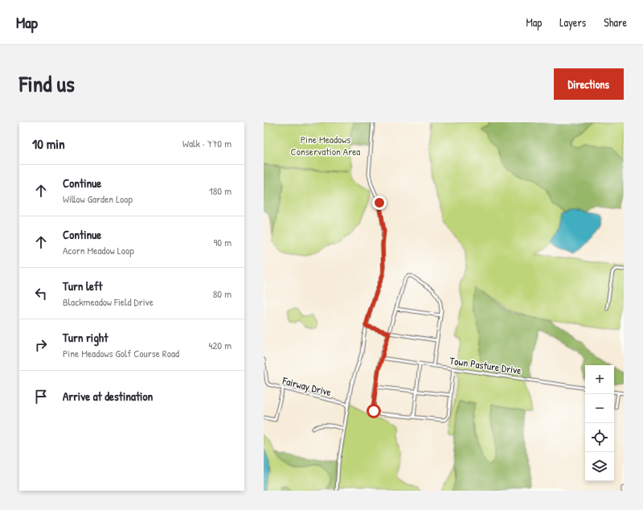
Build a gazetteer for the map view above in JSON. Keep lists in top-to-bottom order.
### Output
{
  "streets": {
    "street": ["Town Pasture Drive", "Fairway Drive"]
  },
  "parks": ["Pine Meadows Conservation Area"],
  "page": {
    "header": "Map",
    "nav": ["Map", "Layers", "Share"],
    "title": "Find us",
    "buttons": "Directions",
    "heading": ["10 min", "Walk · 770 m"],
    "list": [
      ["Continue", "Willow Garden Loop", "180 m"],
      ["Continue", "Acorn Meadow Loop", "90 m"],
      ["Turn left", "Blackmeadow Field Drive", "80 m"],
      ["Turn right", "Pine Meadows Golf Course Road", "420 m"],
      "Arrive at destination"
    ],
    "map_buttons": ["+", "−"]
  }
}
